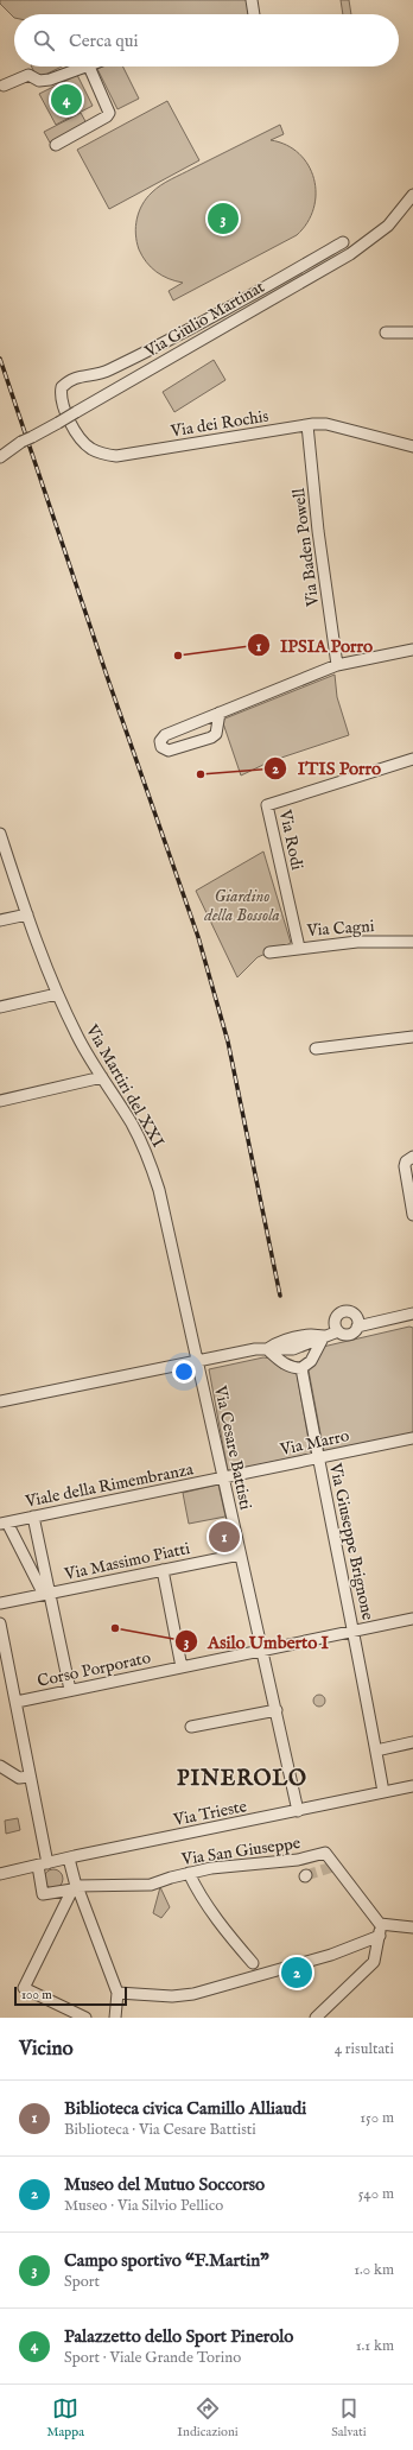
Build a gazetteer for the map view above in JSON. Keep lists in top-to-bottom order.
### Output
{
  "streets": {
    "street": [
      "Via Giulio Martinat",
      "Via dei Rochis",
      "Via Baden Powell",
      "Via Rodi",
      "Via Cagni",
      "Via Martiri del XXI",
      "Via Marro",
      "Via Cesare Battisti",
      "Viale della Rimembranza",
      "Via Giuseppe Brignone",
      "Via Massimo Piatti",
      "Corso Porporato",
      "Via Trieste",
      "Via San Giuseppe"
    ]
  },
  "crossings": [
    ["Via dei Rochis", "Via Baden Powell"],
    ["Via Rodi", "Via Cagni"],
    ["Via Martiri del XXI", "Via Cesare Battisti"],
    ["Via Marro", "Via Cesare Battisti"],
    ["Via Marro", "Viale della Rimembranza"],
    ["Via Marro", "Via Giuseppe Brignone"],
    ["Via Cesare Battisti", "Viale della Rimembranza"],
    ["Via Cesare Battisti", "Via Massimo Piatti"],
    ["Via Cesare Battisti", "Corso Porporato"],
    ["Via Cesare Battisti", "Via Trieste"],
    ["Via Giuseppe Brignone", "Corso Porporato"],
    ["Via Giuseppe Brignone", "Via Trieste"],
    ["Via Trieste", "Via San Giuseppe"]
  ],
  "districts": ["PINEROLO"],
  "parks": ["Giardino della Bossola"],
  "places": ["IPSIA Porro", "ITIS Porro", "Asilo Umberto I"],
  "scale_bar": "100 m",
  "page": {
    "search": "Cerca qui",
    "pins": [
      "4",
      "3",
      "1",
      "2"
    ],
    "scale": "100 m",
    "heading": ["Vicino", "4 risultati"],
    "list": [
      {
        "mark": "1",
        "name": "Biblioteca civica Camillo Alliaudi",
        "note": "Biblioteca · Via Cesare Battisti",
        "value": "150 m"
      },
      {
        "mark": "2",
        "name": "Museo del Mutuo Soccorso",
        "note": "Museo · Via Silvio Pellico",
        "value": "540 m"
      },
      {
        "mark": "3",
        "name": "Campo sportivo “F.Martin”",
        "note": "Sport",
        "value": "1.0 km"
      },
      {
        "mark": "4",
        "name": "Palazzetto dello Sport Pinerolo",
        "note": "Sport · Viale Grande Torino",
        "value": "1.1 km"
      }
    ],
    "nav": ["Mappa", "Indicazioni", "Salvati"]
  }
}
